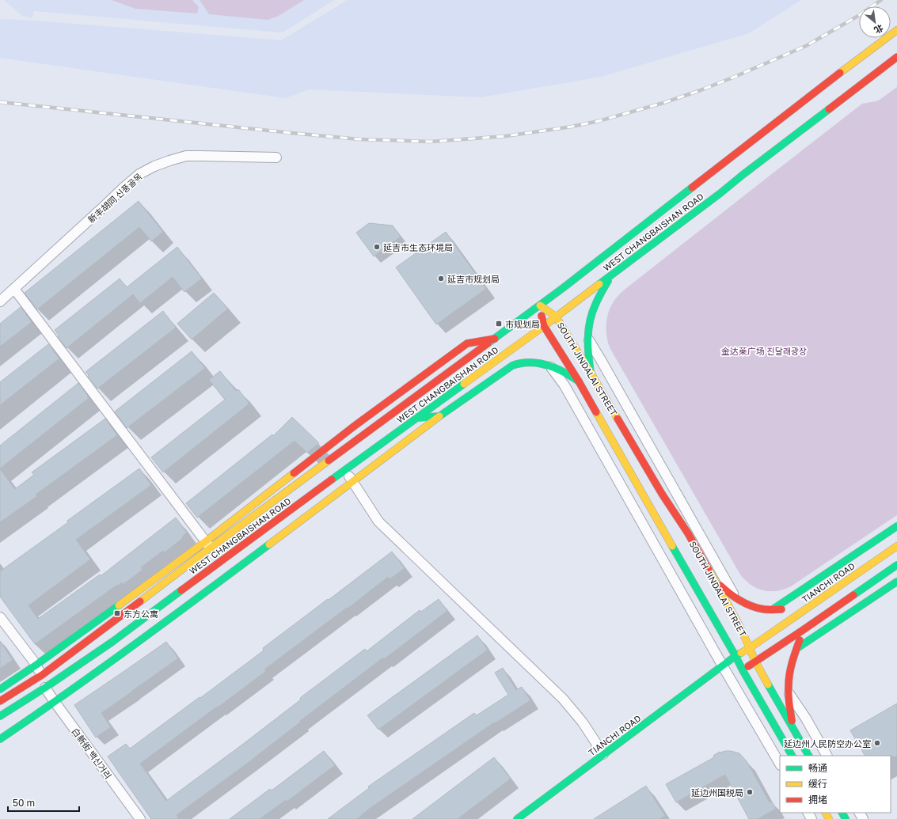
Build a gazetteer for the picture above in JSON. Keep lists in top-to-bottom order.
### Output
{
  "streets": {
    "main road": ["WEST CHANGBAISHAN ROAD", "SOUTH JINDALAI STREET", "TIANCHI ROAD"],
    "street": ["新丰胡同 신풍골목", "白新街 백신거리"]
  },
  "crossings": [
    ["WEST CHANGBAISHAN ROAD", "SOUTH JINDALAI STREET"],
    ["WEST CHANGBAISHAN ROAD", "白新街 백신거리"],
    ["SOUTH JINDALAI STREET", "TIANCHI ROAD"]
  ],
  "parks": ["金达莱广场 진달래광장"],
  "places": {
    "other": [
      "延吉市生态环境局",
      "延吉市规划局",
      "延边州人民防空办公室",
      "延边州国税局"
    ],
    "transit": ["市规划局", "东方公寓"]
  },
  "legend": ["畅通", "缓行", "拥堵"],
  "scale_bar": "50 m",
  "north": "bottom right"
}
